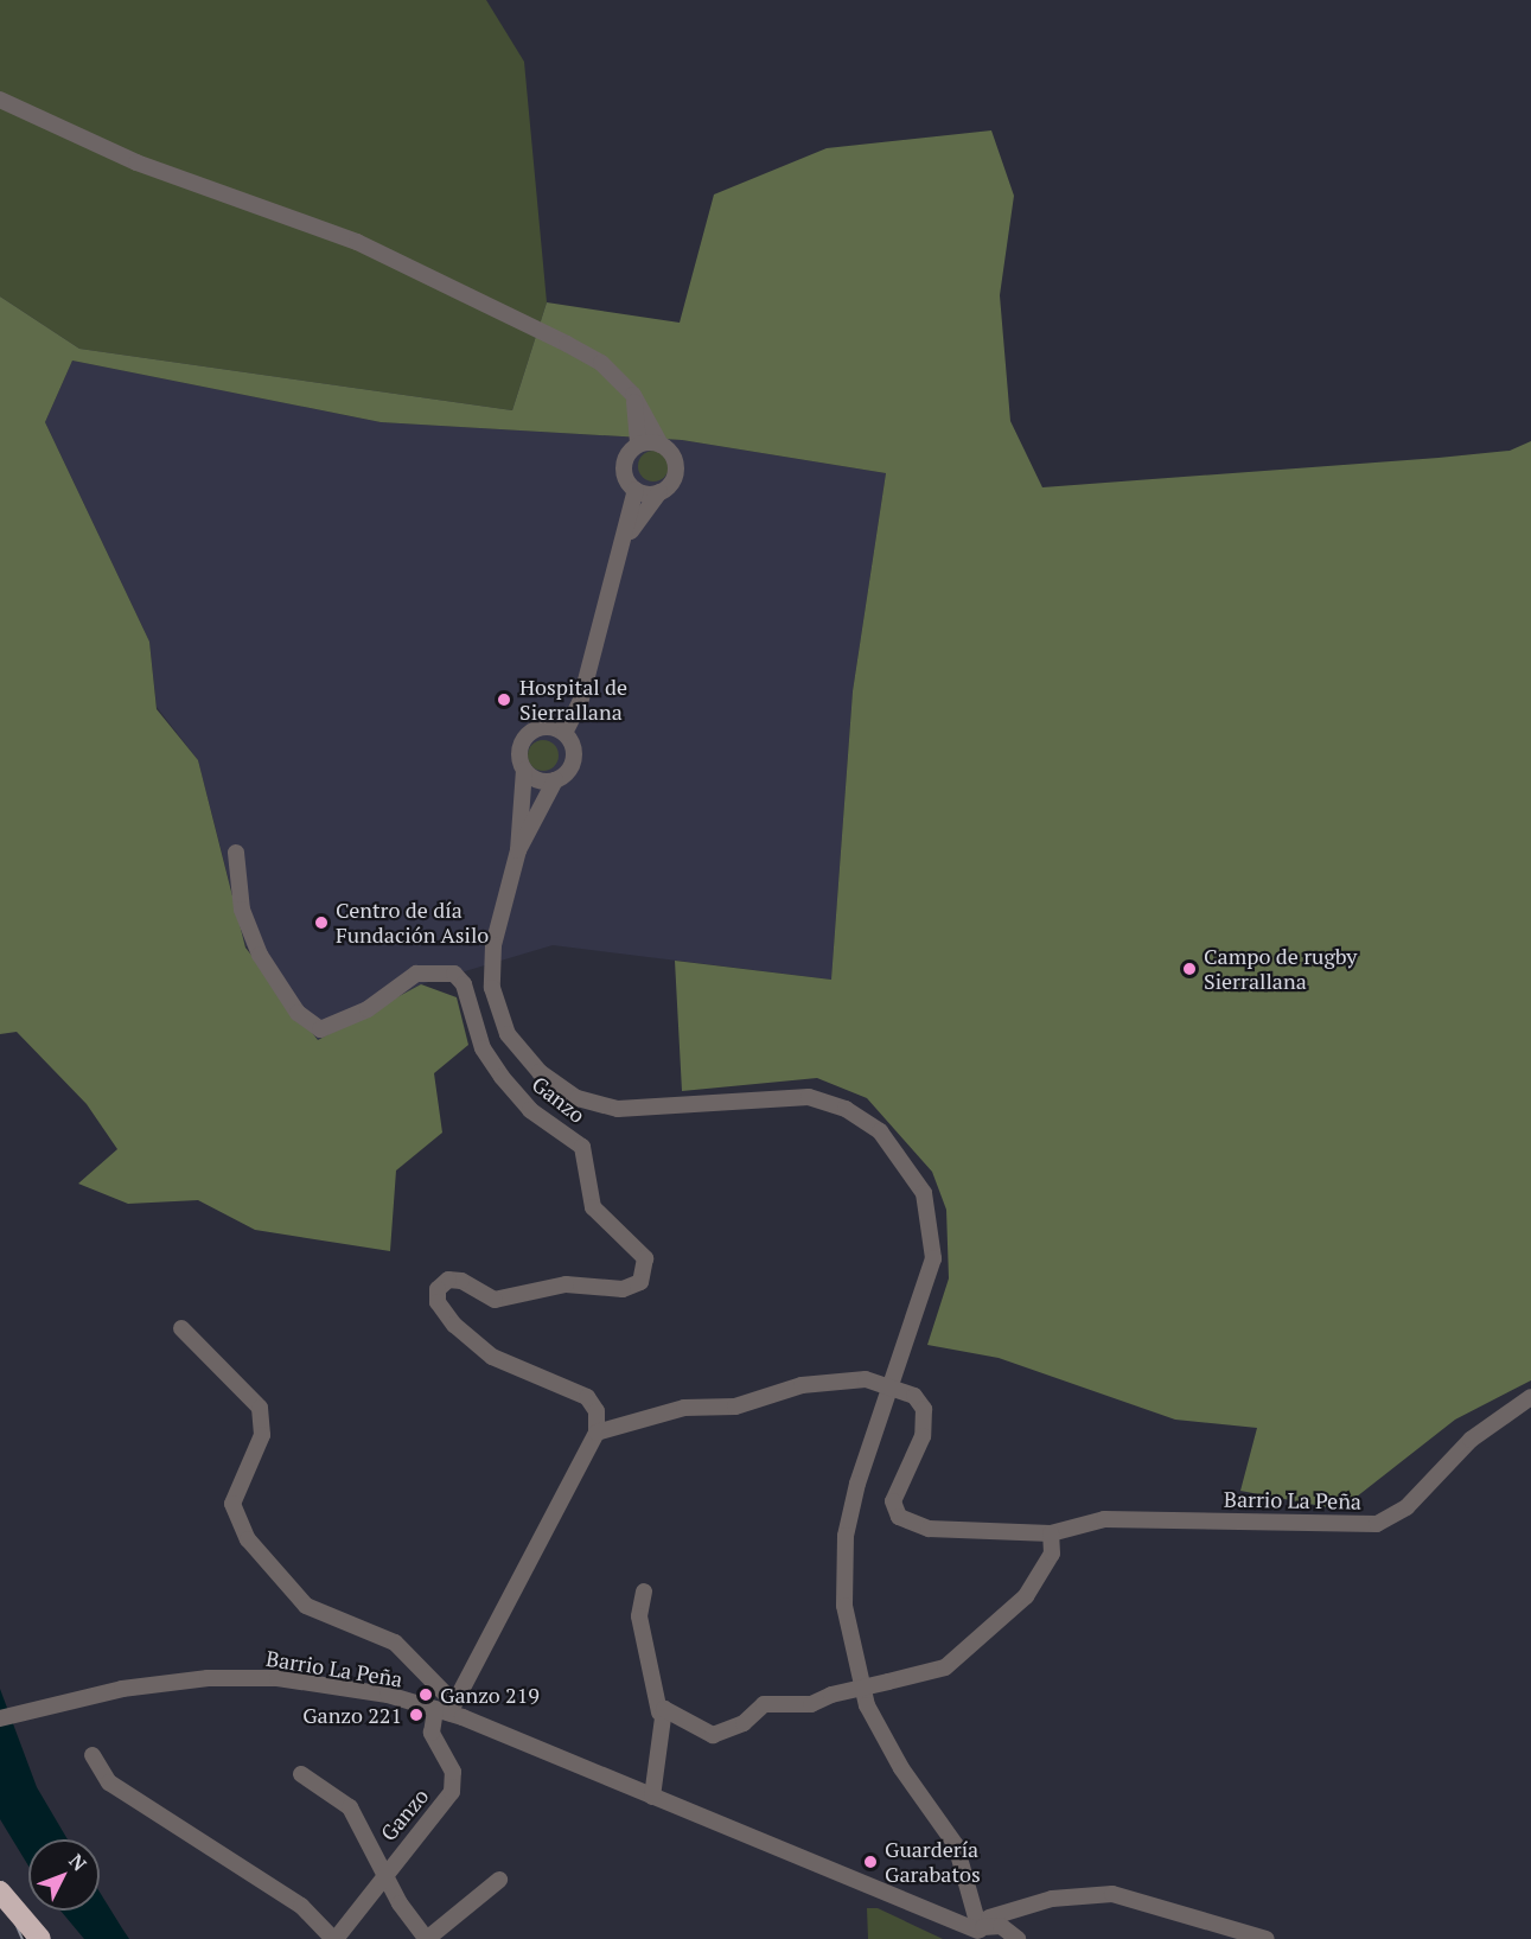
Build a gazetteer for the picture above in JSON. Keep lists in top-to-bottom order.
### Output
{
  "streets": {
    "street": ["Ganzo", "Barrio La Peña"]
  },
  "crossings": [
    ["Ganzo", "Barrio La Peña"]
  ],
  "places": [
    "Hospital de Sierrallana",
    "Centro de día Fundación Asilo",
    "Campo de rugby Sierrallana",
    "Ganzo 219",
    "Ganzo 221",
    "Guardería Garabatos"
  ],
  "north": "top right"
}
